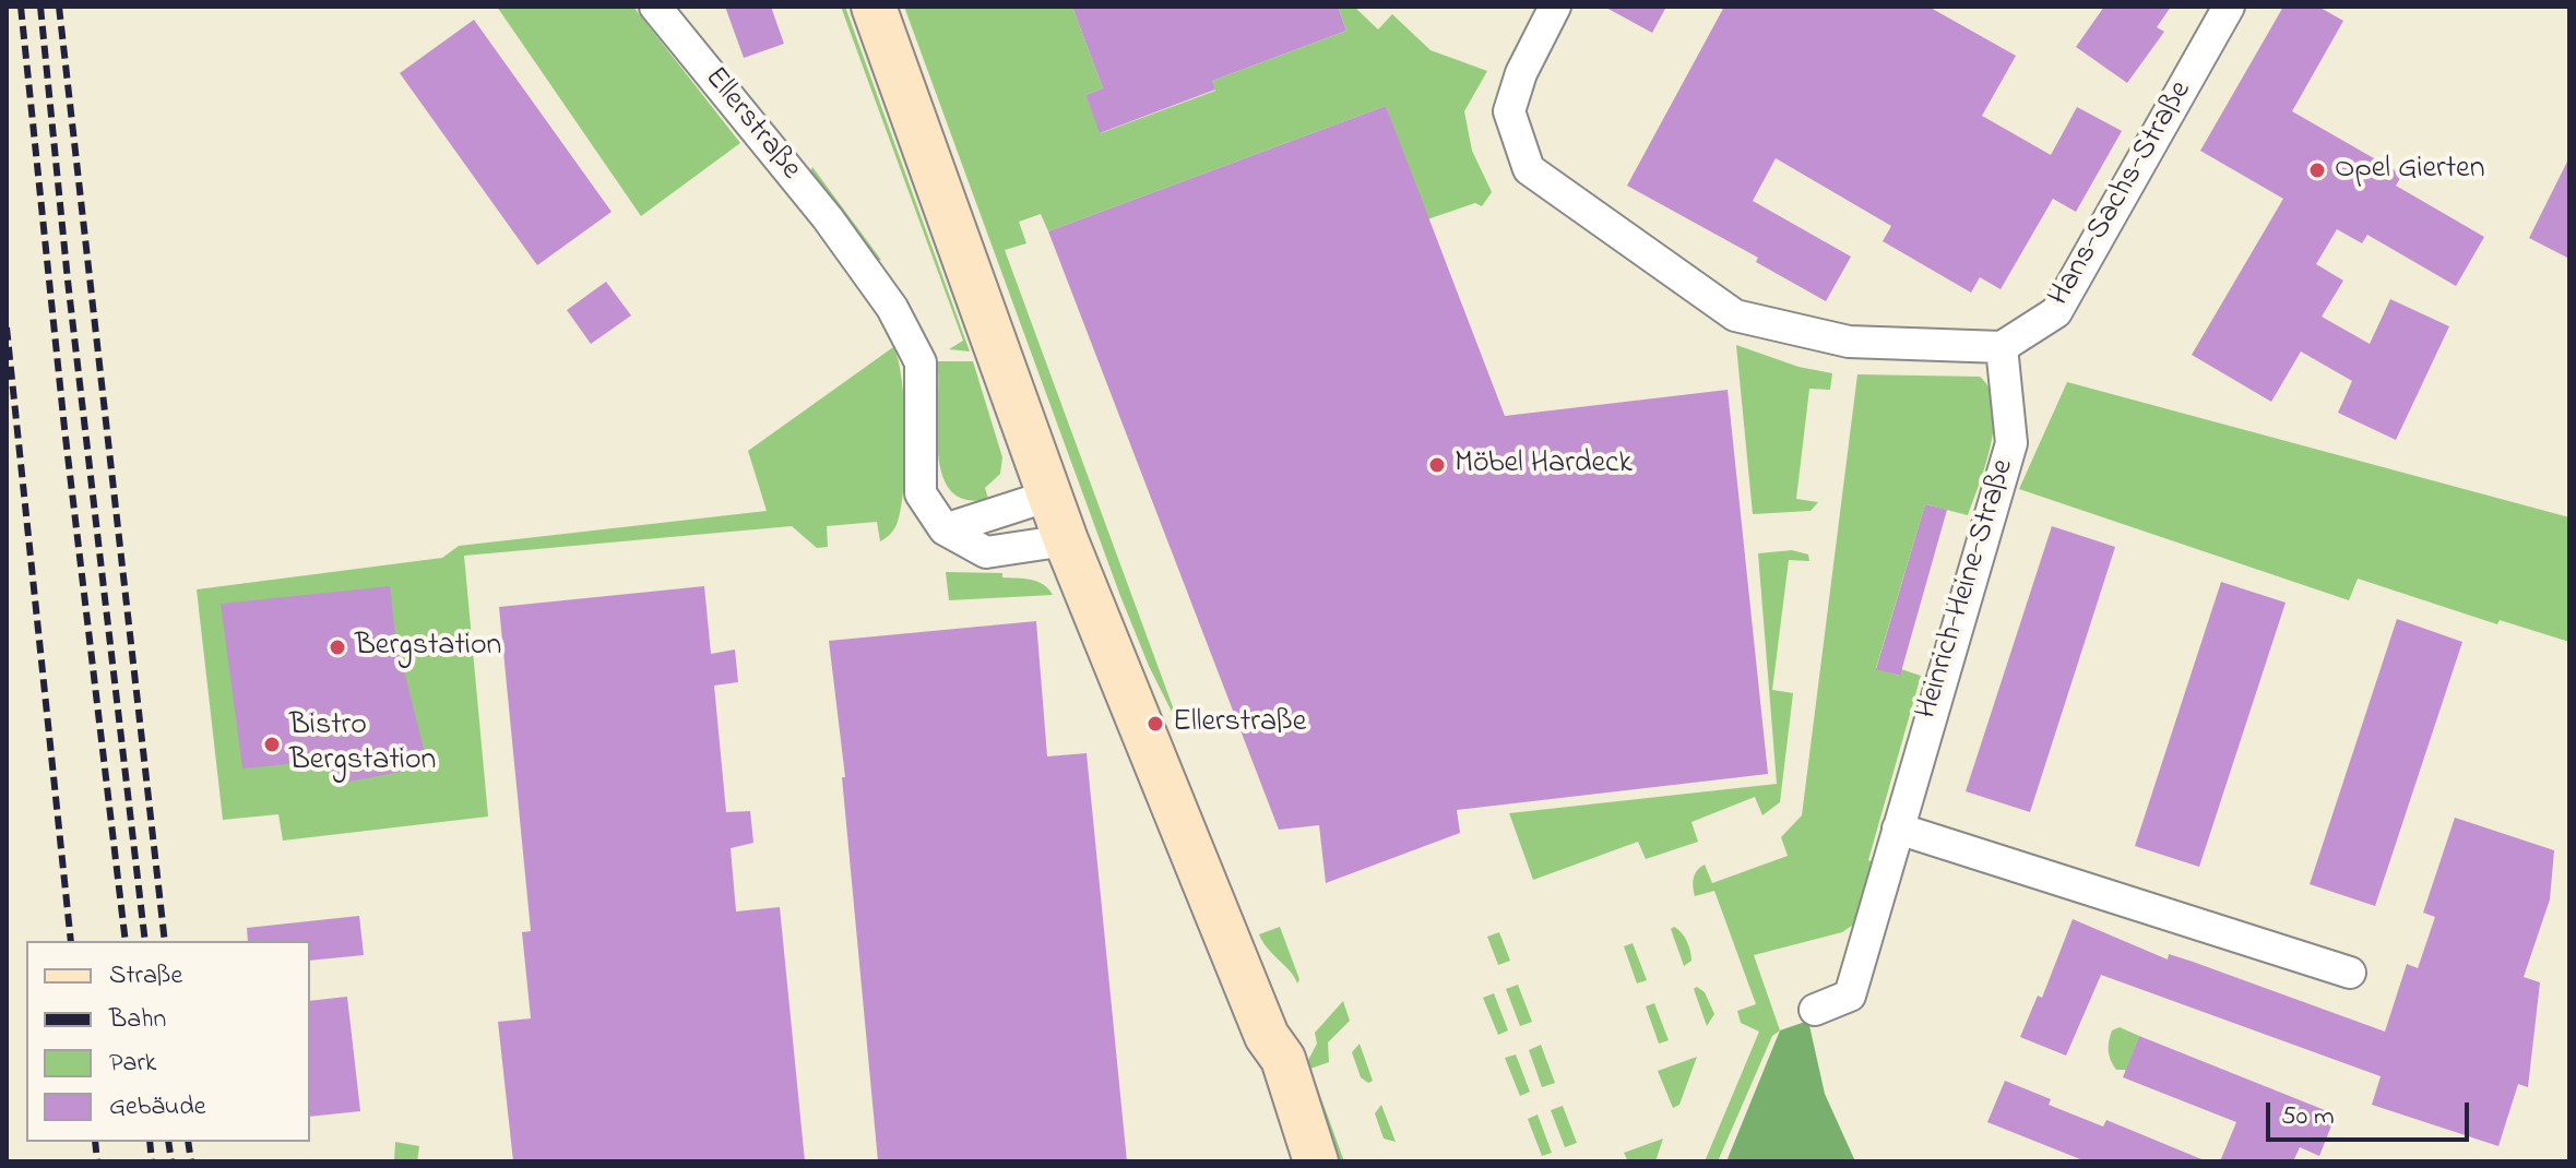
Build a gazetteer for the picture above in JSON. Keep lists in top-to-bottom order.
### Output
{
  "streets": {
    "street": ["Ellerstraße", "Hans-Sachs-Straße", "Heinrich-Heine-Straße"]
  },
  "crossings": [
    ["Hans-Sachs-Straße", "Heinrich-Heine-Straße"]
  ],
  "places": [
    "Opel Gierten",
    "Möbel Hardeck",
    "Bergstation",
    "Ellerstraße",
    "Bistro Bergstation"
  ],
  "legend": [
    "Straße",
    "Bahn",
    "Park",
    "Gebäude"
  ],
  "scale_bar": "50 m"
}
